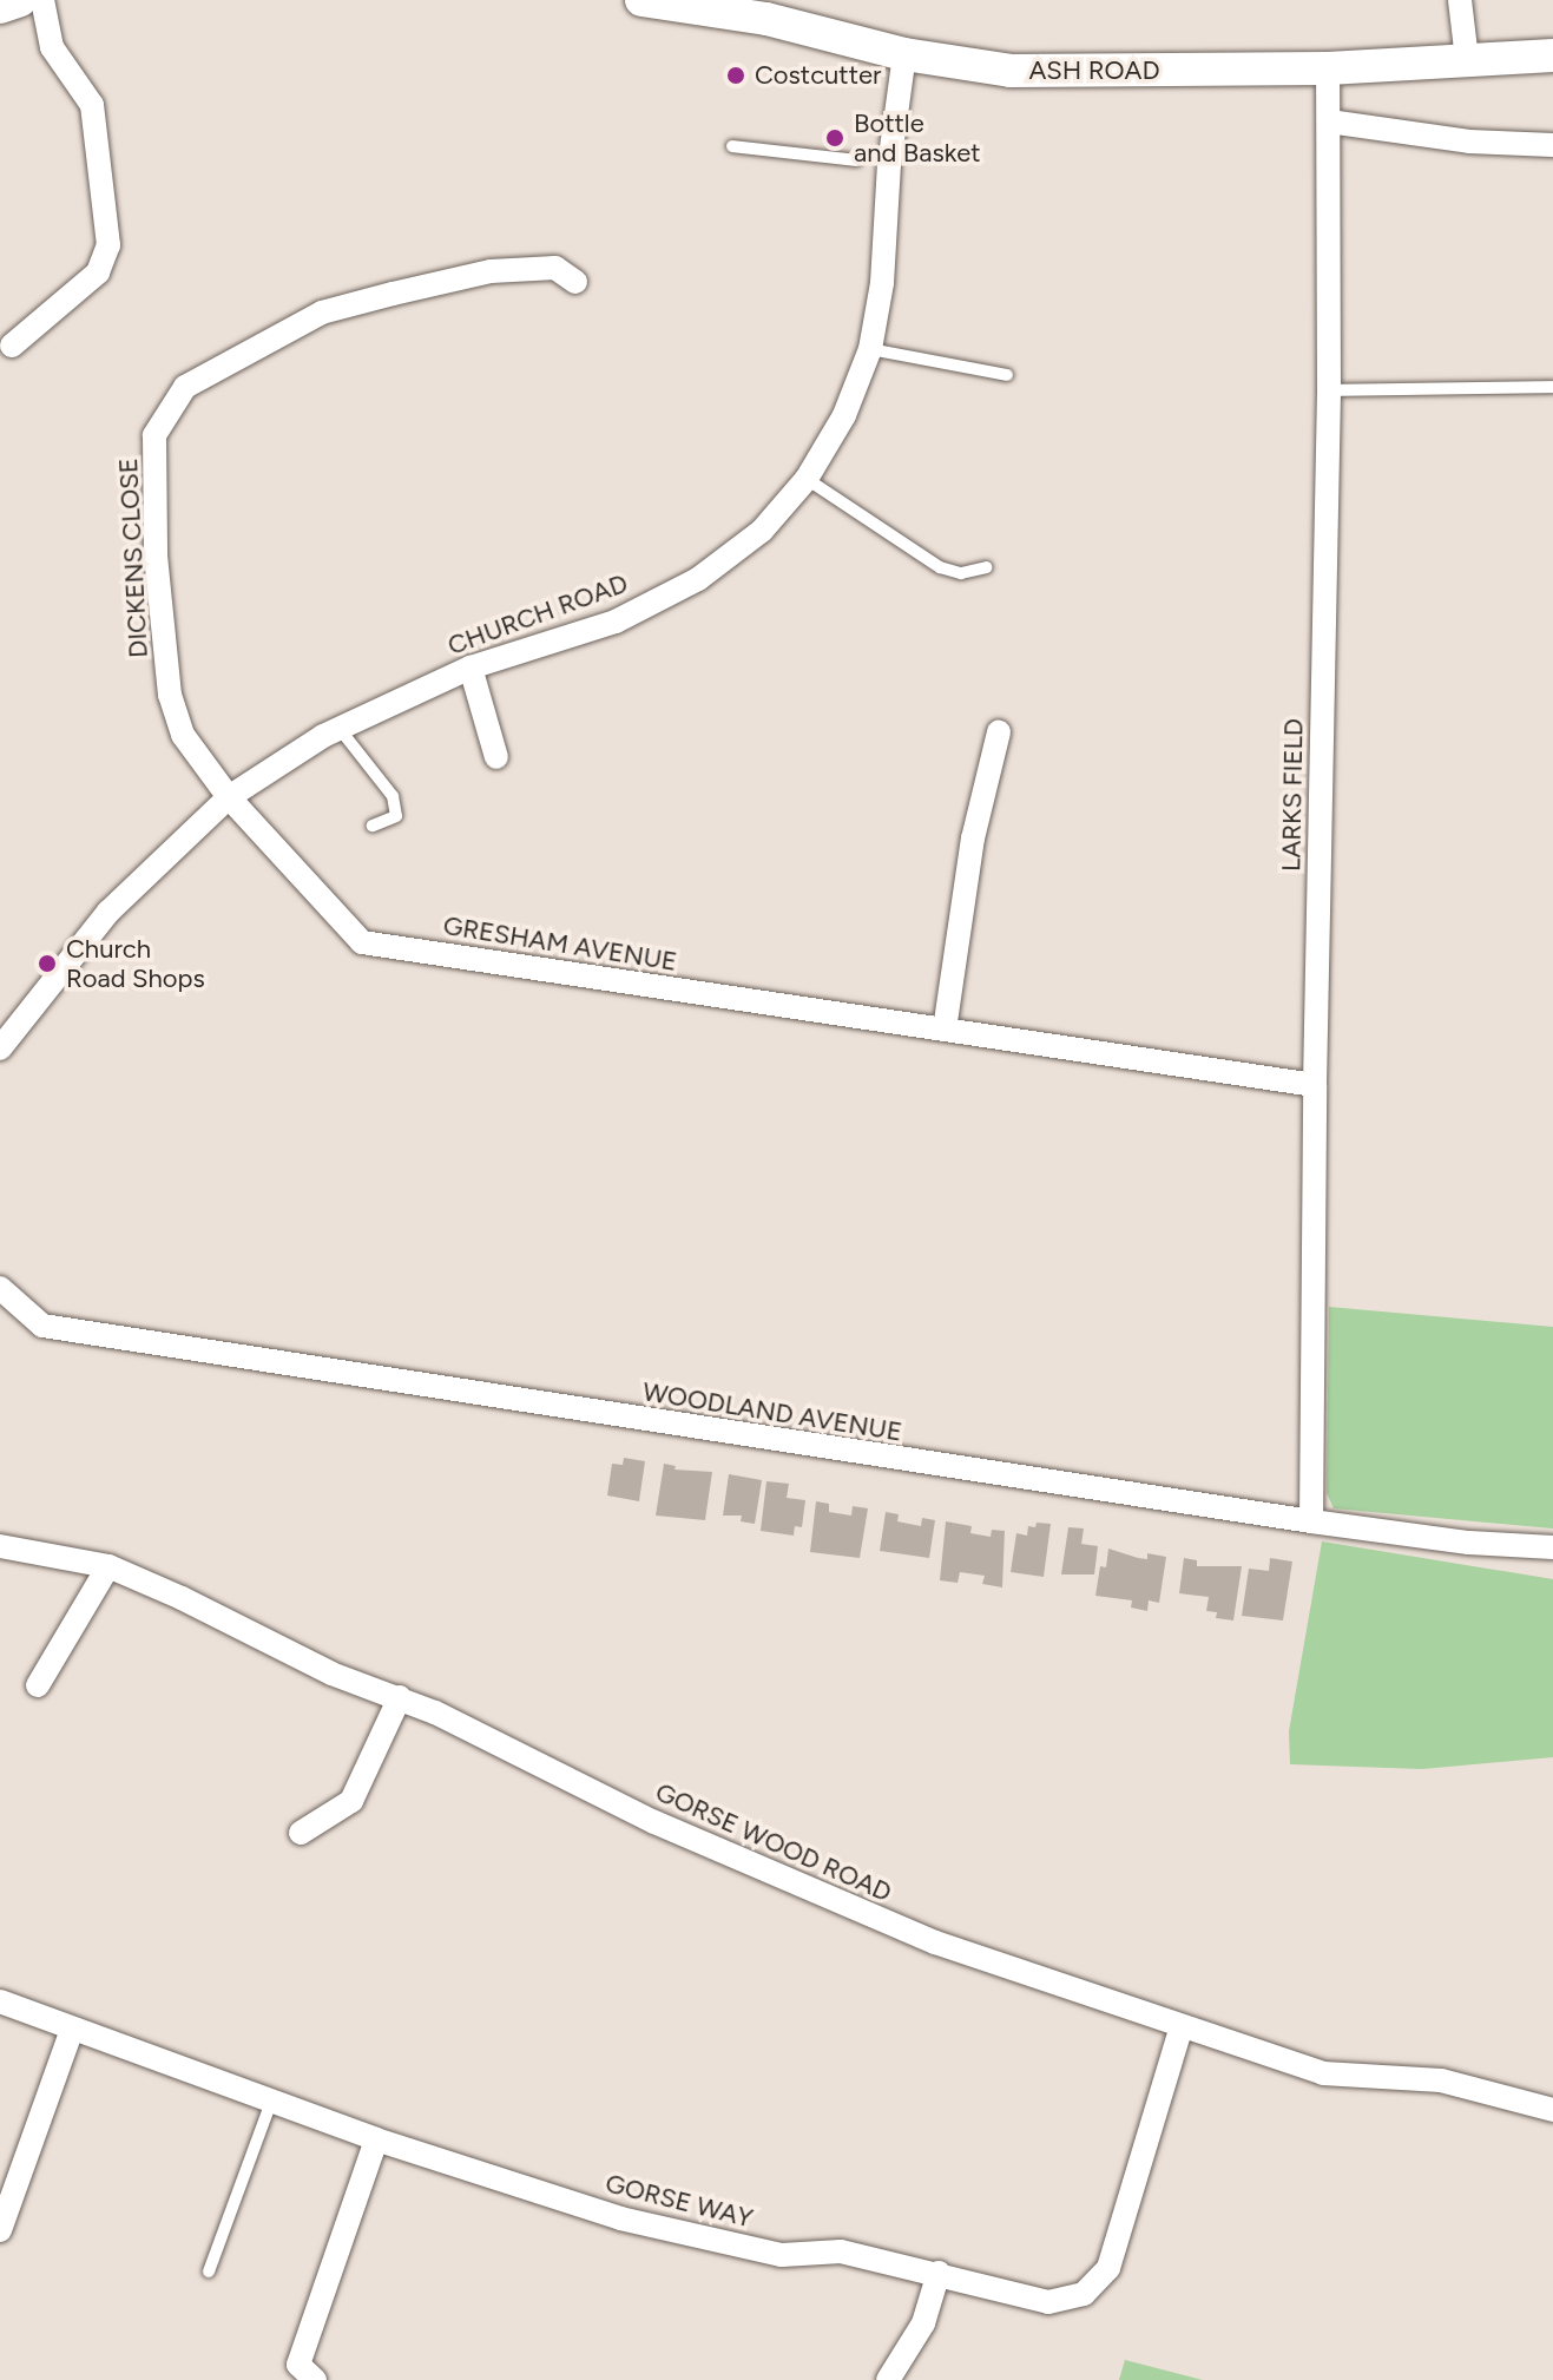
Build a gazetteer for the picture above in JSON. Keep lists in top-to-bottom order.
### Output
{
  "streets": {
    "street": [
      "ASH ROAD",
      "DICKENS CLOSE",
      "CHURCH ROAD",
      "LARKS FIELD",
      "GRESHAM AVENUE",
      "WOODLAND AVENUE",
      "GORSE WOOD ROAD",
      "GORSE WAY"
    ]
  },
  "crossings": [
    ["ASH ROAD", "CHURCH ROAD"],
    ["ASH ROAD", "LARKS FIELD"],
    ["DICKENS CLOSE", "CHURCH ROAD"],
    ["DICKENS CLOSE", "GRESHAM AVENUE"],
    ["CHURCH ROAD", "GRESHAM AVENUE"],
    ["LARKS FIELD", "GRESHAM AVENUE"],
    ["LARKS FIELD", "WOODLAND AVENUE"],
    ["GORSE WOOD ROAD", "GORSE WAY"]
  ],
  "places": ["Costcutter", "Bottle and Basket", "Church Road Shops"]
}
